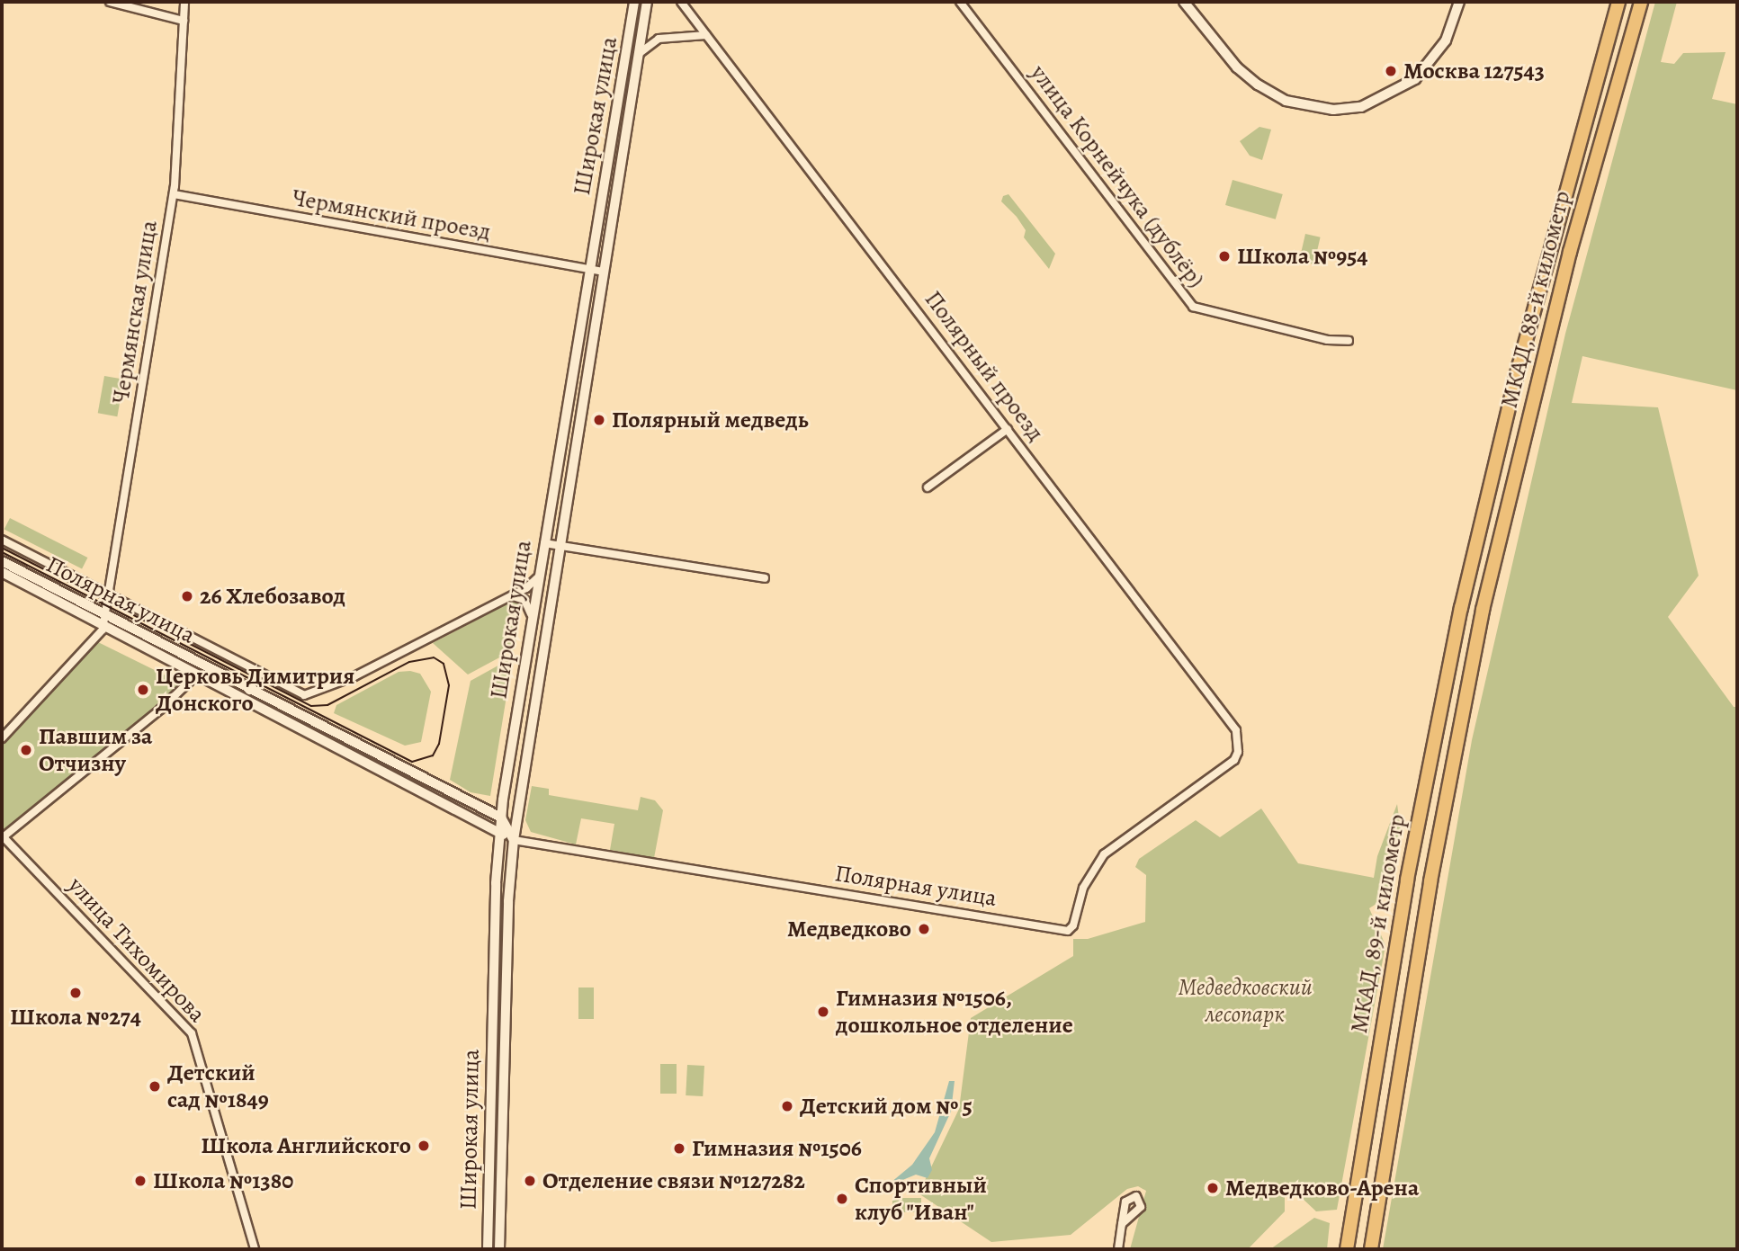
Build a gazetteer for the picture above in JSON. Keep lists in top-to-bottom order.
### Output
{
  "streets": {
    "highway": ["МКАД, 88-й километр", "МКАД, 89-й километр"],
    "main road": ["Широкая улица", "Полярная улица"],
    "street": [
      "улица Корнейчука (дублёр)",
      "Чермянский проезд",
      "Чермянская улица",
      "Полярный проезд",
      "улица Тихомирова"
    ]
  },
  "crossings": [
    ["Широкая улица", "Чермянский проезд"],
    ["Широкая улица", "Полярная улица"],
    ["Чермянский проезд", "Чермянская улица"],
    ["МКАД, 88-й километр", "МКАД, 89-й километр"],
    ["Чермянская улица", "Полярная улица"],
    ["Полярный проезд", "Полярная улица"]
  ],
  "parks": ["Медведковский лесопарк"],
  "places": [
    "Москва 127543",
    "Школа №954",
    "Полярный медведь",
    "26 Хлебозавод",
    "Церковь Димитрия Донского",
    "Павшим за Отчизну",
    "Медведково",
    "Школа №274",
    "Гимназия №1506, дошкольное отделение",
    "Детский сад №1849",
    "Детский дом № 5",
    "Школа Английского",
    "Гимназия №1506",
    "Школа №1380",
    "Отделение связи №127282",
    "Медведково-Арена",
    "Спортивный клуб \"Иван\""
  ]
}
